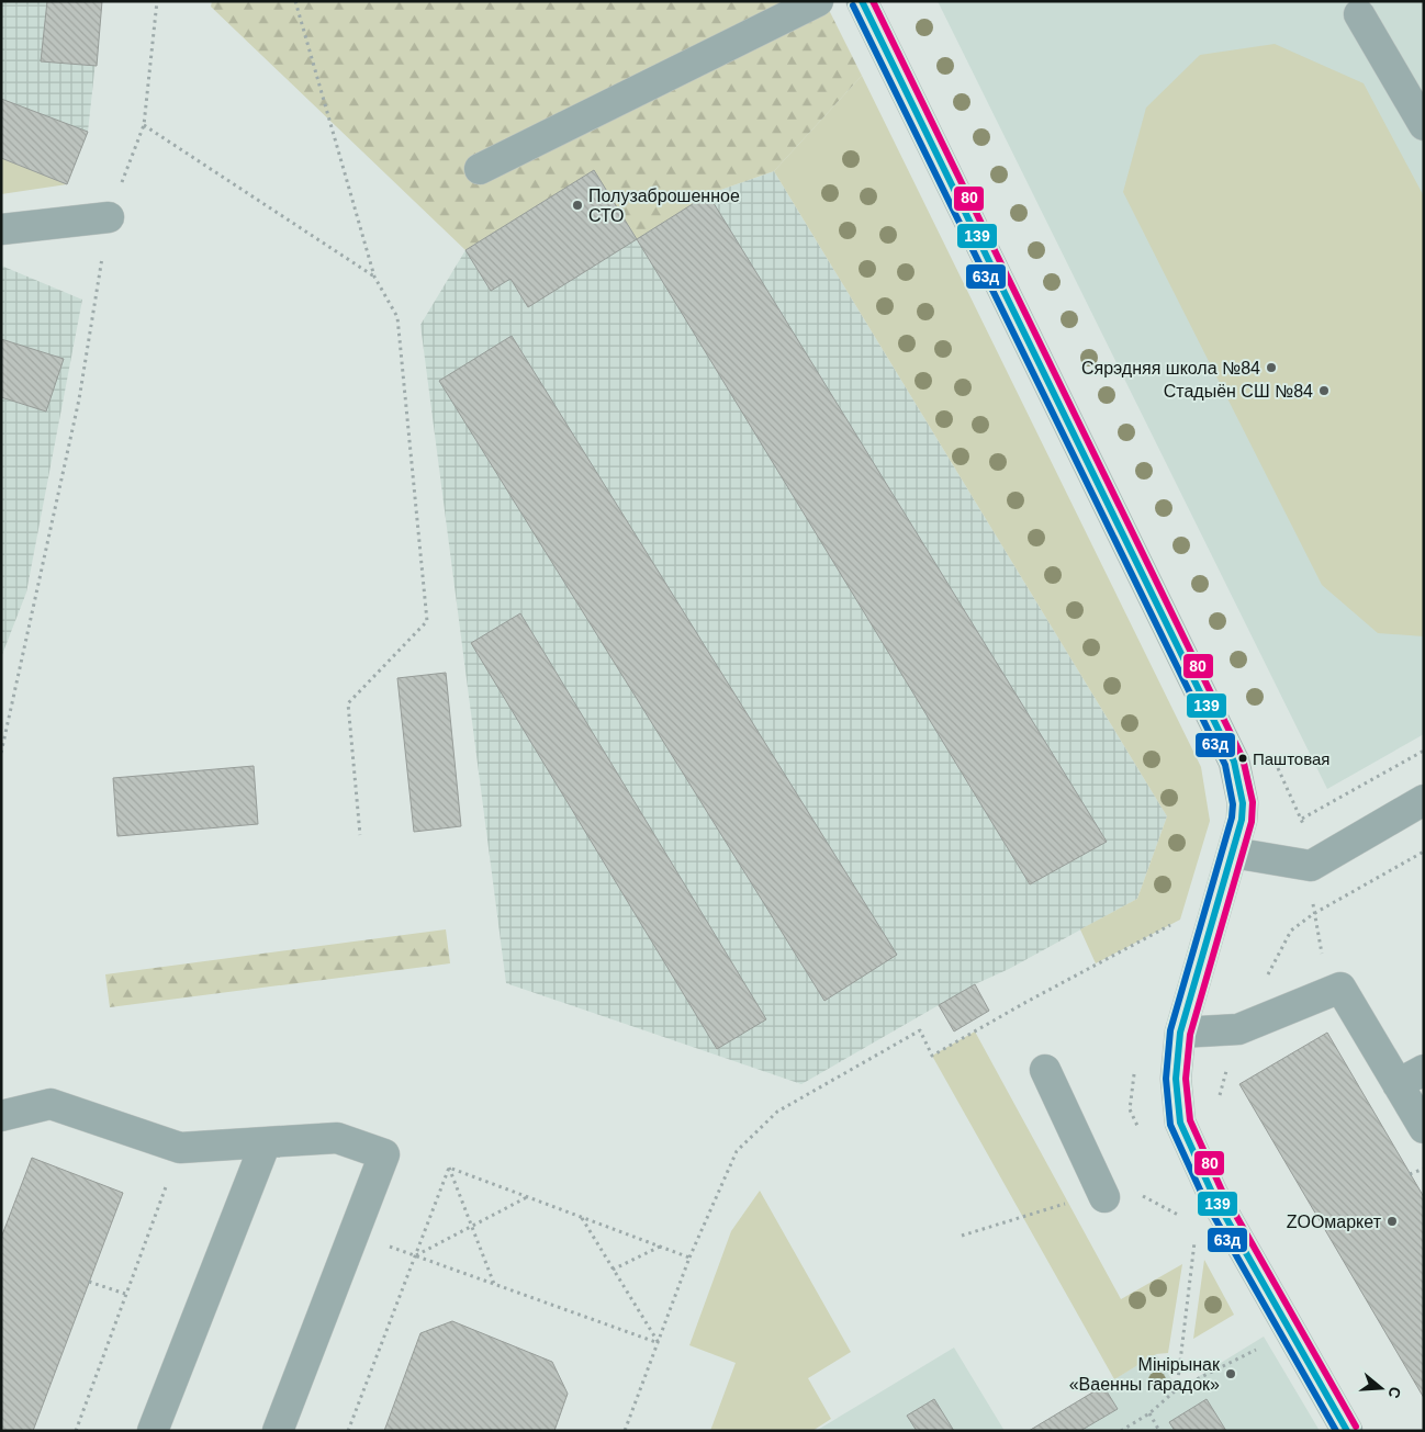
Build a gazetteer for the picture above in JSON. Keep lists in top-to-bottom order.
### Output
{
  "places": [
    "Полузаброшенное СТО",
    "Сярэдняя школа №84",
    "Стадыён СШ №84",
    "Паштовая",
    "ZOOмаркет",
    "Мінірынак «Ваенны гарадок»"
  ],
  "lines": ["transit line 139", "transit line 80", "transit line 63д"],
  "north": "right"
}
